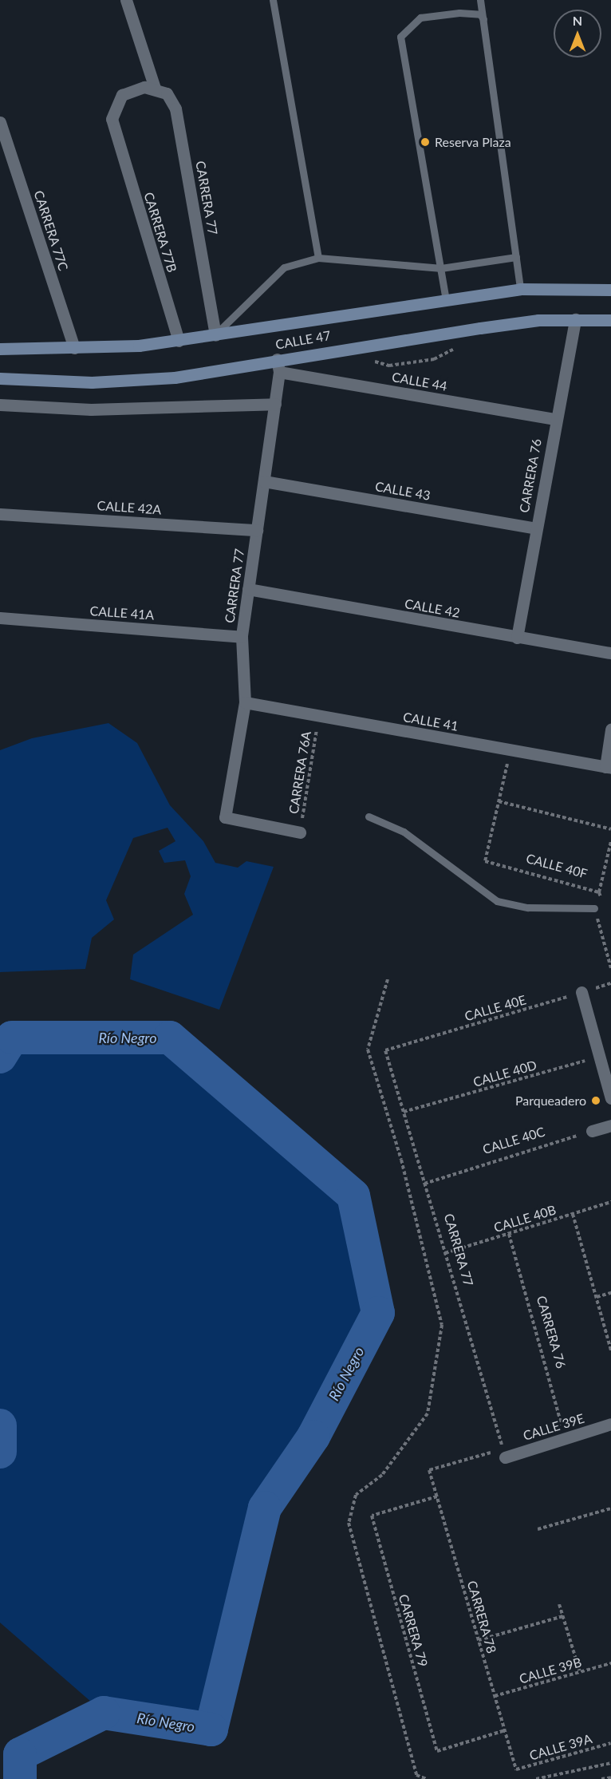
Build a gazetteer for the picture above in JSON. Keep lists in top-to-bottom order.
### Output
{
  "streets": {
    "main road": ["CALLE 47"],
    "street": [
      "CARRERA 77",
      "CARRERA 77C",
      "CARRERA 77B",
      "CALLE 44",
      "CARRERA 76",
      "CALLE 43",
      "CALLE 42A",
      "CALLE 42",
      "CALLE 41A",
      "CALLE 41",
      "CALLE 39E"
    ],
    "path": [
      "CARRERA 76A",
      "CALLE 40F",
      "CALLE 40E",
      "CALLE 40D",
      "CALLE 40C",
      "CALLE 40B",
      "CARRERA 78",
      "CARRERA 79",
      "CALLE 39B",
      "CALLE 39A"
    ]
  },
  "crossings": [
    ["CARRERA 77", "CARRERA 77B"],
    ["CARRERA 77", "CALLE 47"],
    ["CARRERA 77", "CALLE 44"],
    ["CARRERA 77", "CALLE 43"],
    ["CARRERA 77", "CALLE 42A"],
    ["CARRERA 77", "CALLE 42"],
    ["CARRERA 77", "CALLE 41A"],
    ["CARRERA 77", "CALLE 41"],
    ["CARRERA 77", "CARRERA 76A"],
    ["CARRERA 77", "CALLE 40E"],
    ["CARRERA 77", "CALLE 40D"],
    ["CARRERA 77", "CALLE 40C"],
    ["CARRERA 77", "CALLE 40B"],
    ["CARRERA 77", "CALLE 39E"],
    ["CARRERA 77", "CARRERA 78"],
    ["CARRERA 77C", "CALLE 47"],
    ["CARRERA 77B", "CALLE 47"],
    ["CALLE 47", "CARRERA 76"],
    ["CALLE 44", "CARRERA 76"],
    ["CARRERA 76", "CALLE 43"],
    ["CARRERA 76", "CALLE 42"],
    ["CARRERA 76", "CALLE 40B"],
    ["CARRERA 76", "CALLE 39E"],
    ["CALLE 41", "CARRERA 76A"],
    ["CALLE 39E", "CARRERA 78"],
    ["CARRERA 78", "CARRERA 79"],
    ["CARRERA 78", "CALLE 39B"],
    ["CARRERA 78", "CALLE 39A"]
  ],
  "water": ["Río Negro"],
  "places": ["Reserva Plaza", "Parqueadero"],
  "north": "top"
}
